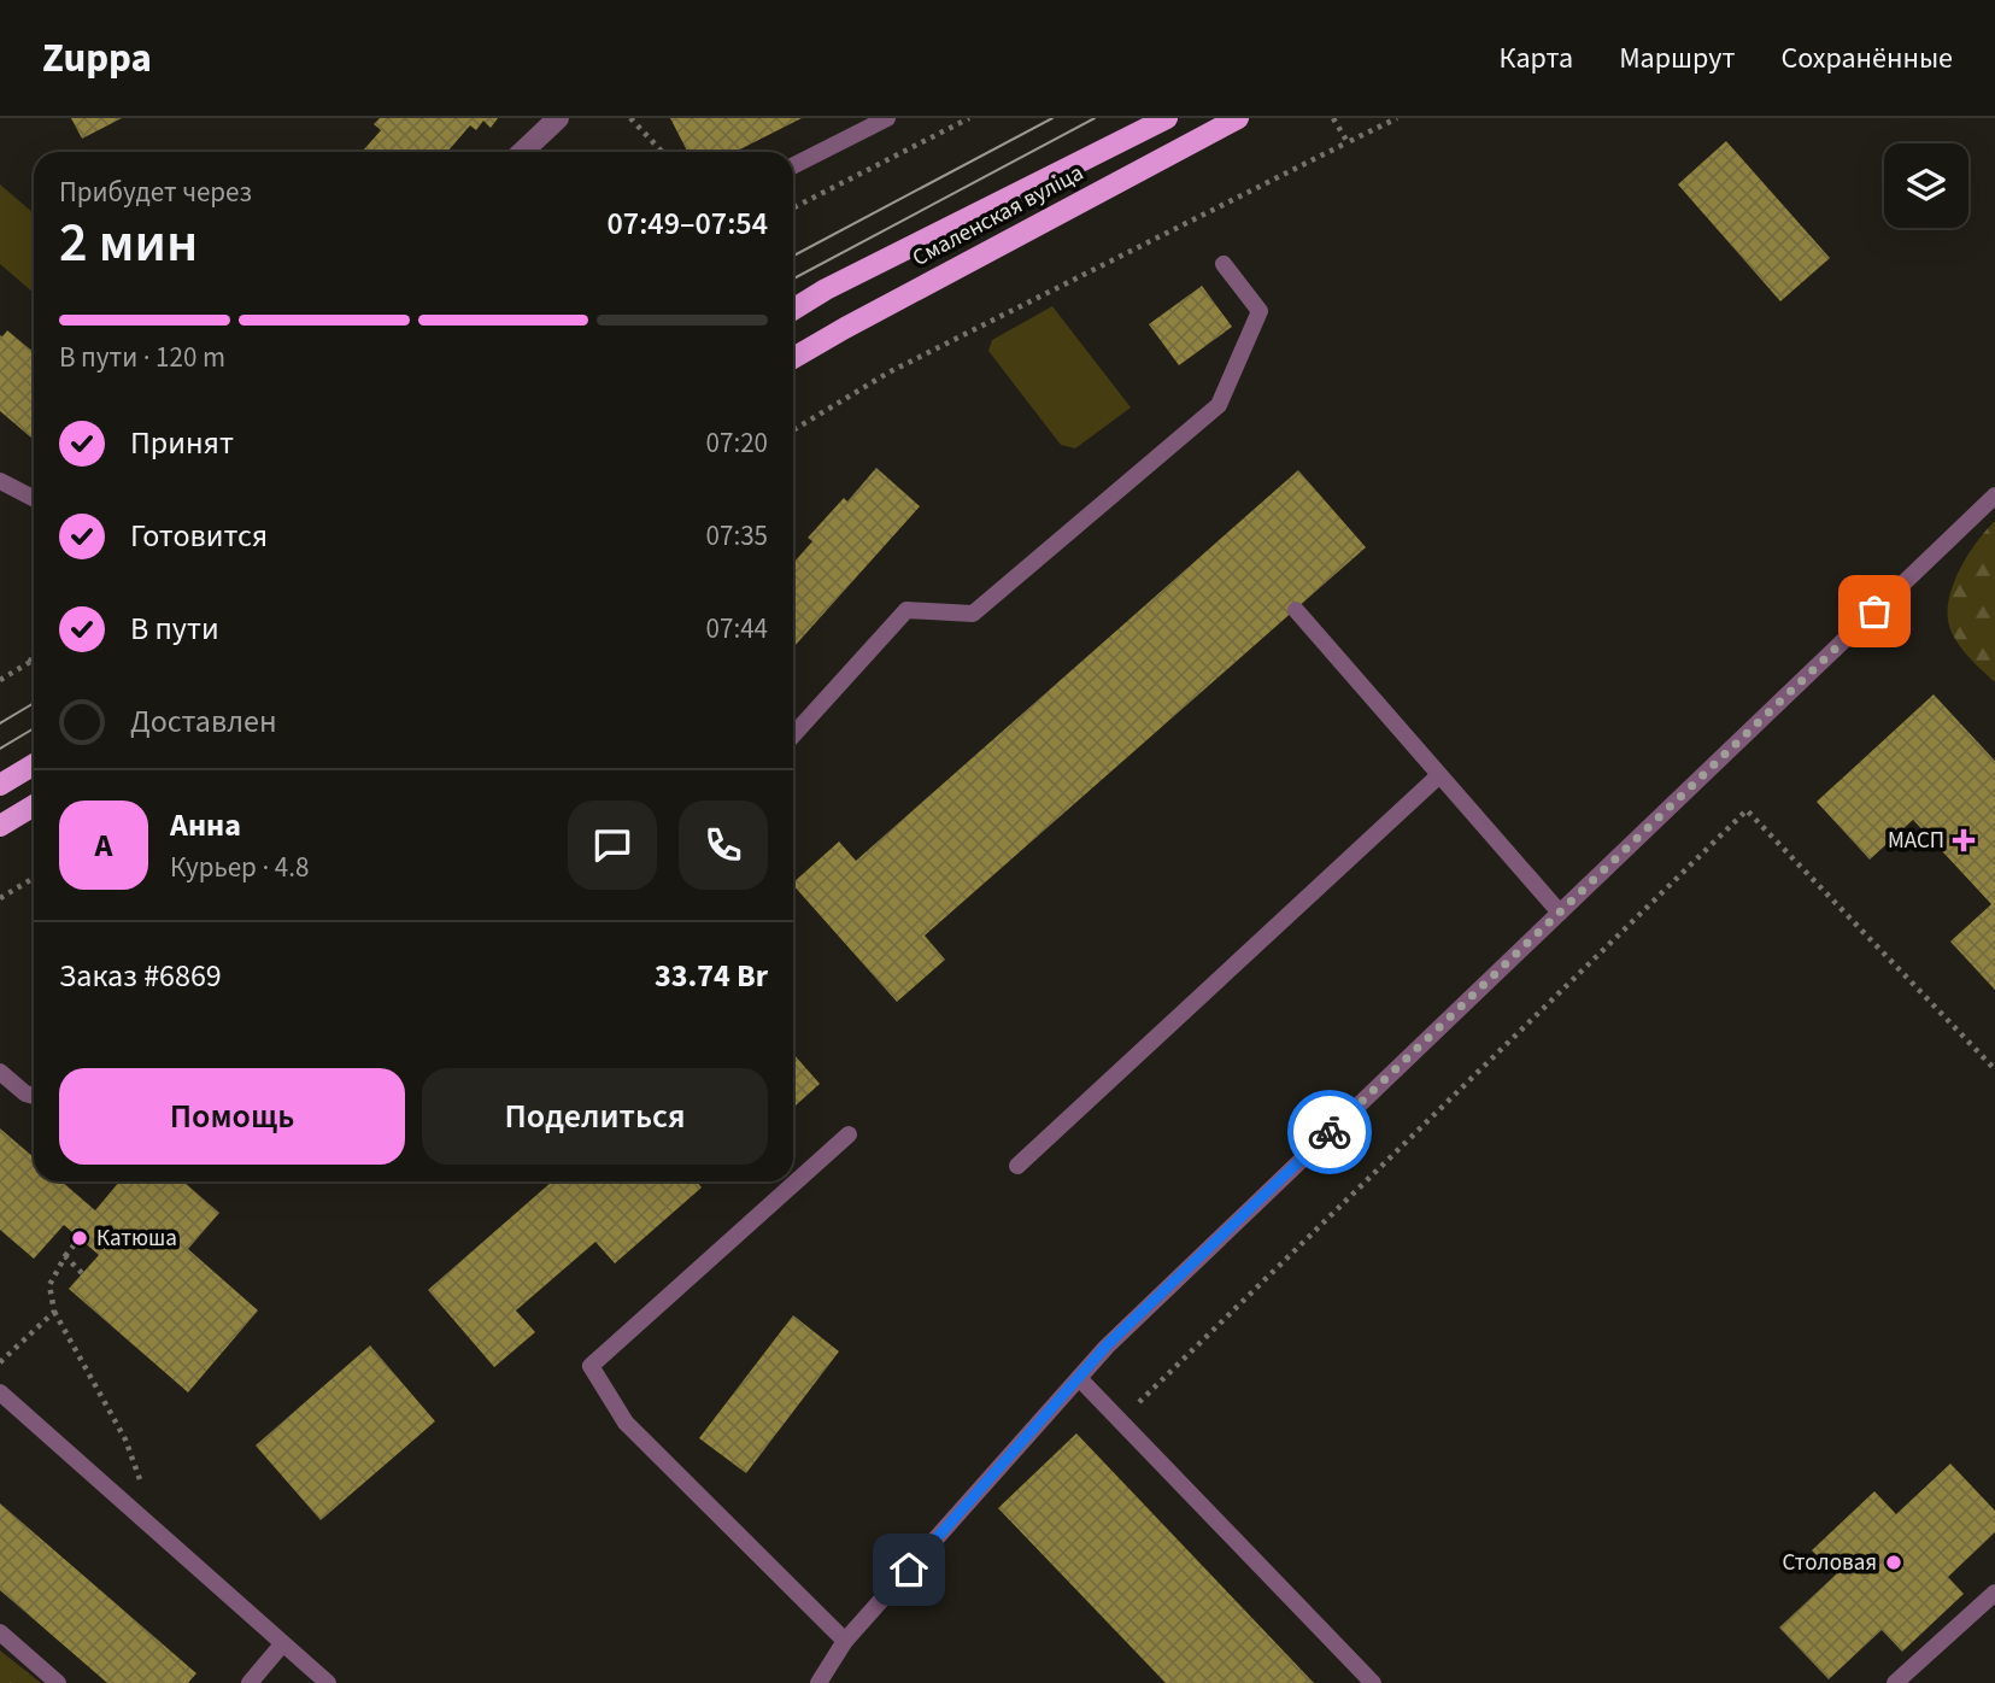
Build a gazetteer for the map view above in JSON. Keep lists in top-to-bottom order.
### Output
{
  "streets": {
    "main road": ["Смаленская вуліца"]
  },
  "places": {
    "health": ["МАСП"],
    "other": ["Катюша", "Столовая"]
  },
  "page": {
    "header": "Zuppa",
    "nav": ["Карта", "Маршрут", "Сохранённые"],
    "heading": ["2 мин", "Прибудет через", "07:49–07:54"],
    "panel": [
      "Анна",
      "Курьер · 4.8",
      "Заказ #6869",
      "33.74 Br"
    ],
    "bar": "В пути · 120 m",
    "list": [
      ["Принят", "07:20"],
      ["Готовится", "07:35"],
      ["В пути", "07:44"],
      "Доставлен"
    ],
    "round": "А",
    "buttons": ["Помощь", "Поделиться"]
  }
}
